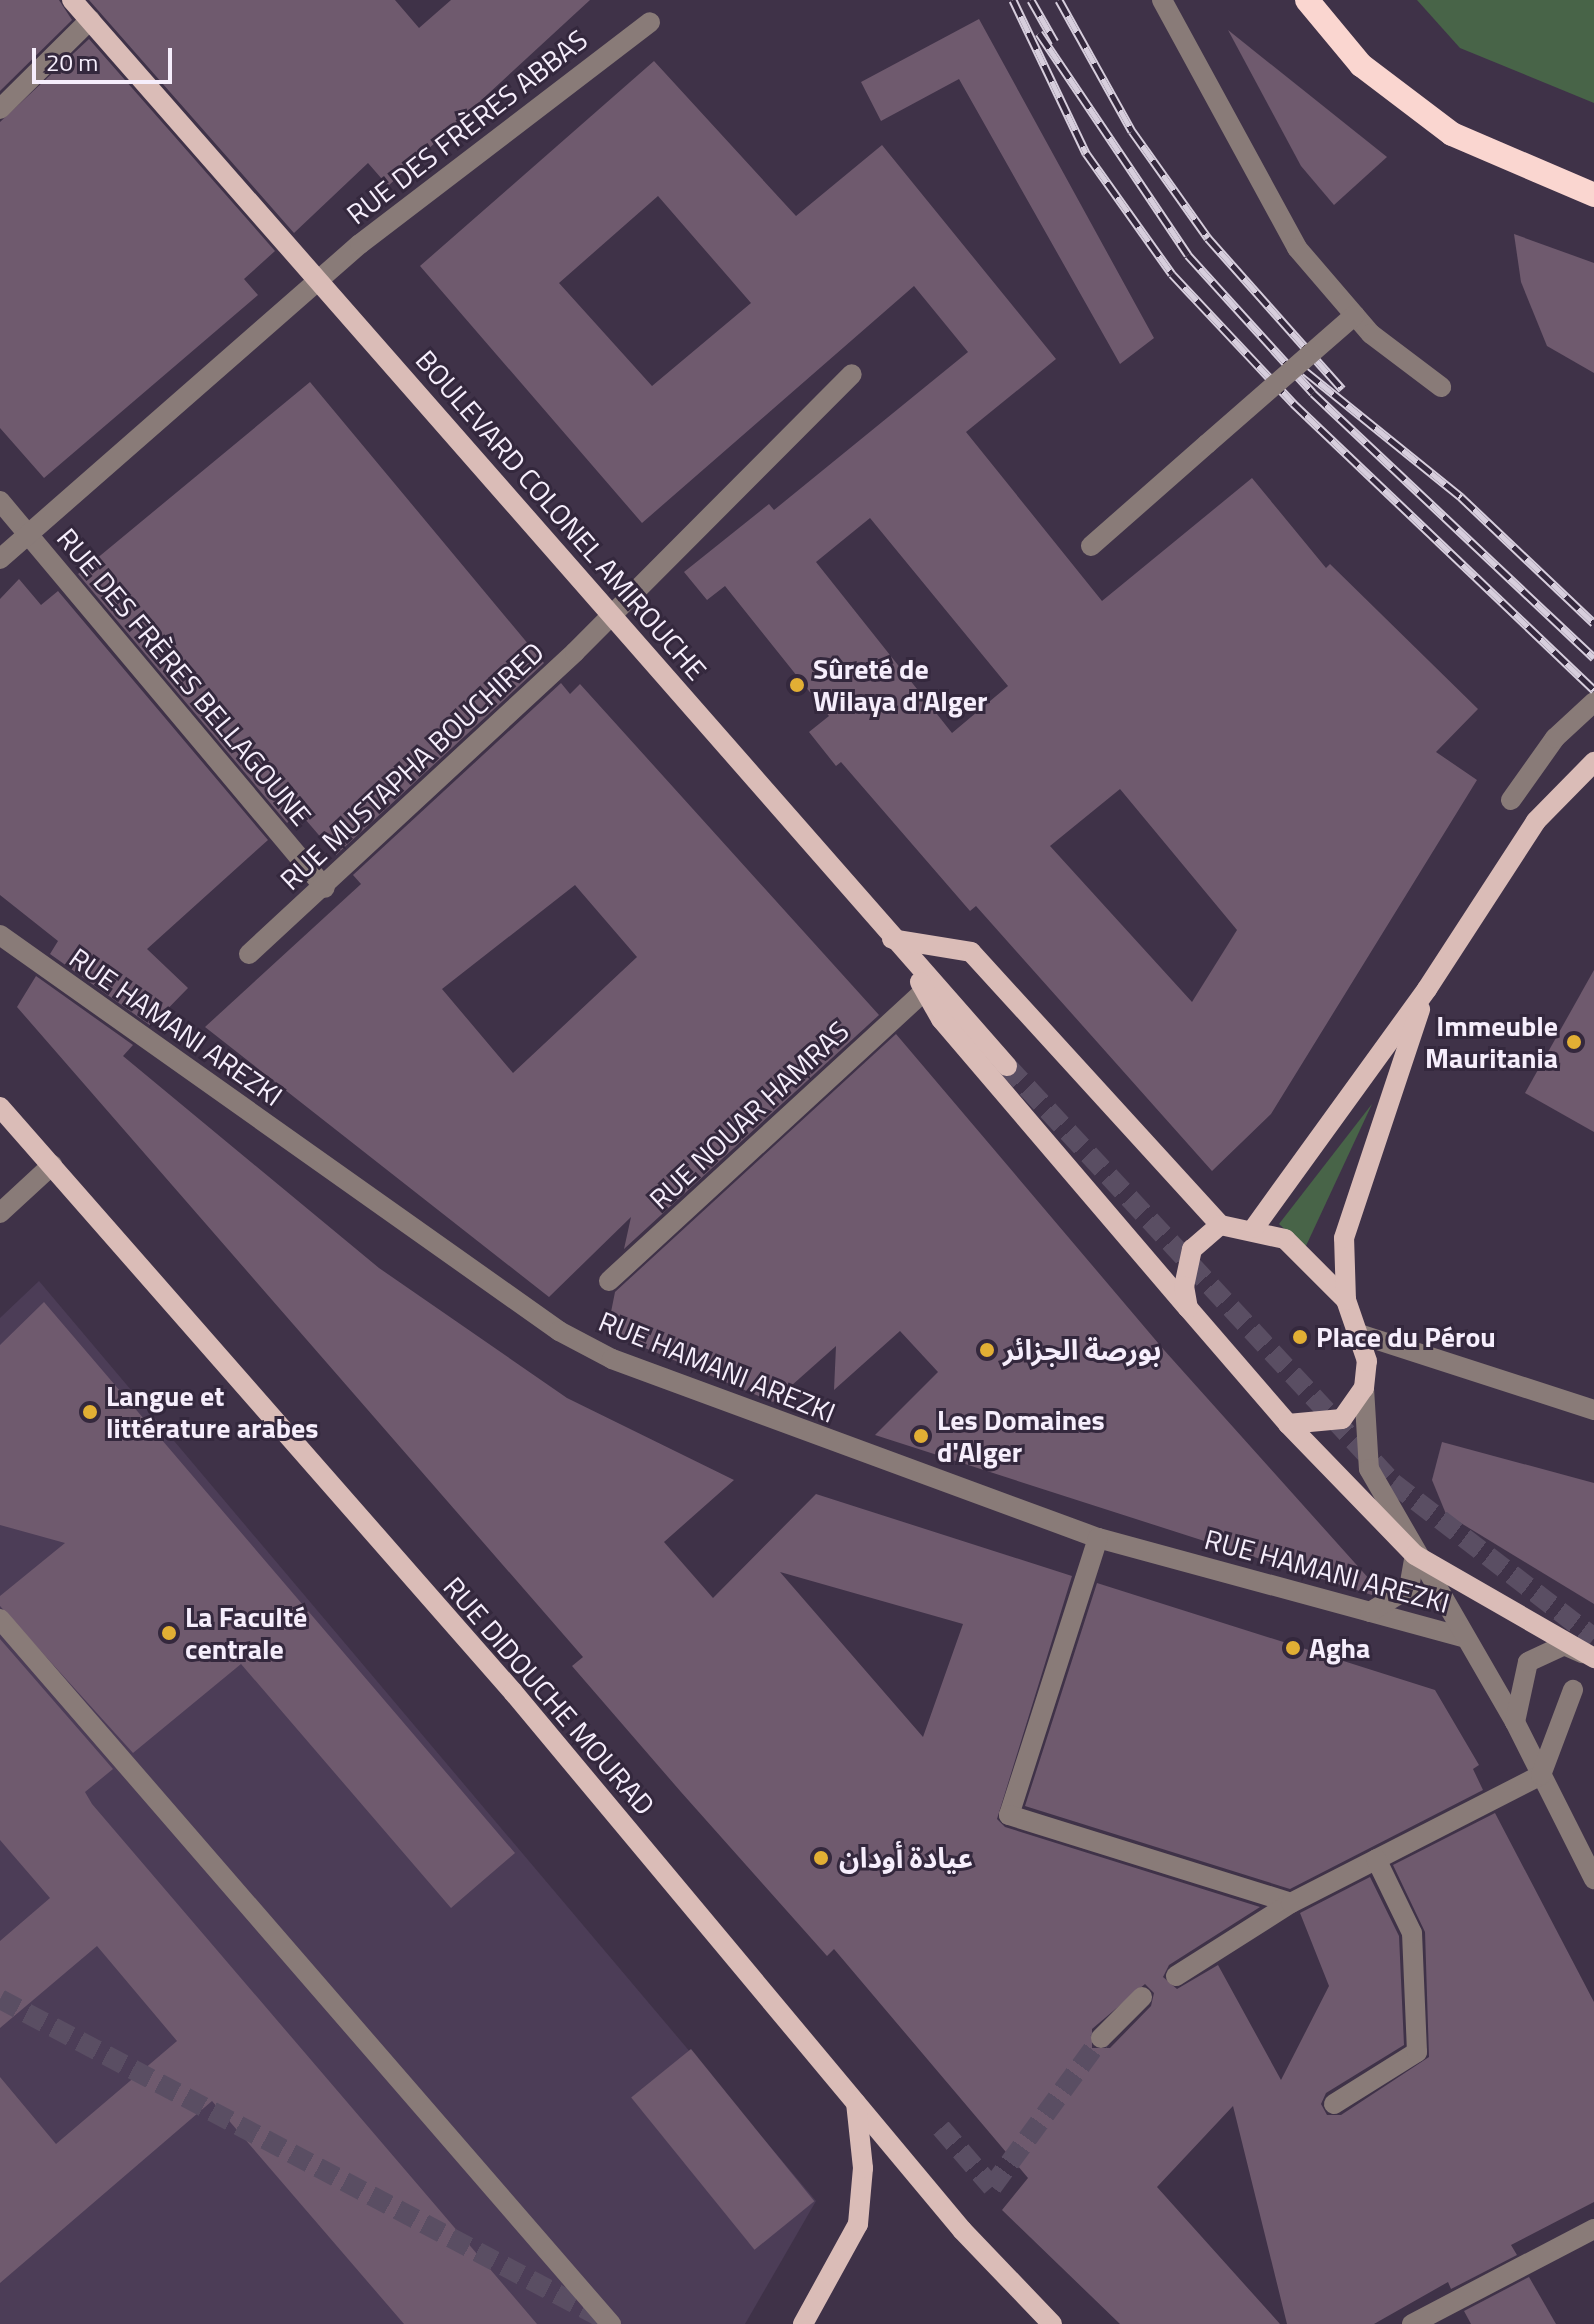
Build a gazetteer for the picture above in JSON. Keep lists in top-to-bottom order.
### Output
{
  "streets": {
    "main road": ["BOULEVARD COLONEL AMIROUCHE", "RUE DIDOUCHE MOURAD"],
    "street": [
      "RUE DES FRÈRES ABBAS",
      "RUE DES FRÈRES BELLAGOUNE",
      "RUE MUSTAPHA BOUCHIRED",
      "RUE HAMANI AREZKI",
      "RUE NOUAR HAMRAS"
    ]
  },
  "crossings": [
    ["RUE DES FRÈRES ABBAS", "BOULEVARD COLONEL AMIROUCHE"],
    ["RUE DES FRÈRES ABBAS", "RUE DES FRÈRES BELLAGOUNE"],
    ["BOULEVARD COLONEL AMIROUCHE", "RUE MUSTAPHA BOUCHIRED"],
    ["RUE DES FRÈRES BELLAGOUNE", "RUE MUSTAPHA BOUCHIRED"]
  ],
  "places": [
    "Sûreté de Wilaya d'Alger",
    "Immeuble Mauritania",
    "Place du Pérou",
    "بورصة الجزائر",
    "Langue et littérature arabes",
    "Les Domaines d'Alger",
    "La Faculté centrale",
    "Agha",
    "عيادة أودان"
  ],
  "scale_bar": "20 m"
}
